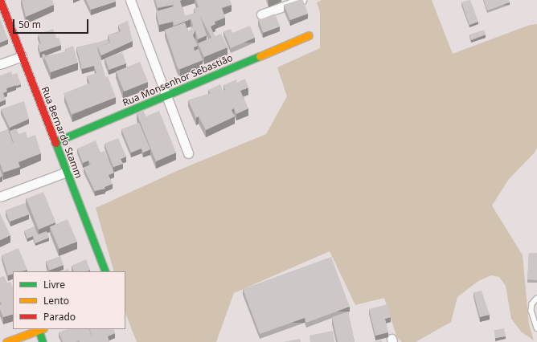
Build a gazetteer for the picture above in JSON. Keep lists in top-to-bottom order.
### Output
{
  "streets": {
    "street": ["Rua Monsenhor Sebastião", "Rua Bernardo Stamm"]
  },
  "crossings": [
    ["Rua Monsenhor Sebastião", "Rua Bernardo Stamm"]
  ],
  "legend": ["Livre", "Lento", "Parado"],
  "scale_bar": "50 m"
}
